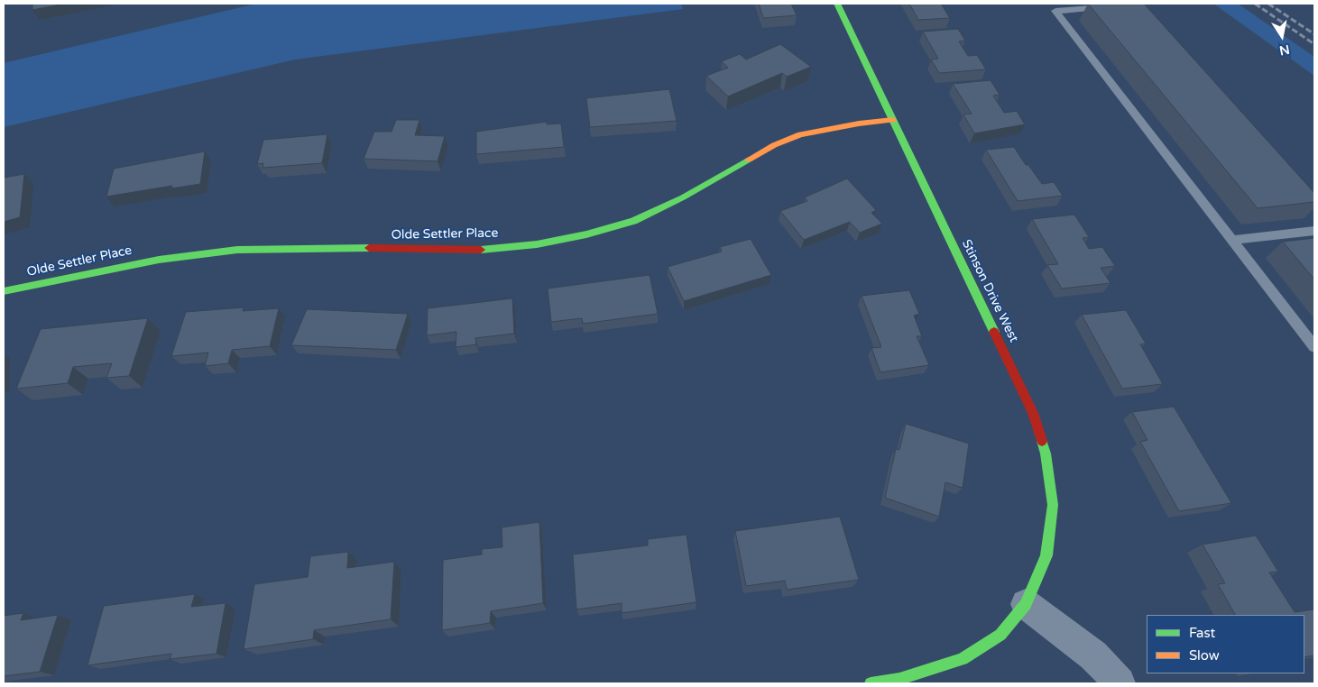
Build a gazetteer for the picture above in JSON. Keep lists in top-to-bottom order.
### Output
{
  "streets": {
    "street": ["Olde Settler Place", "Stinson Drive West"]
  },
  "crossings": [
    ["Olde Settler Place", "Stinson Drive West"]
  ],
  "legend": ["Fast", "Slow"],
  "north": "bottom"
}
